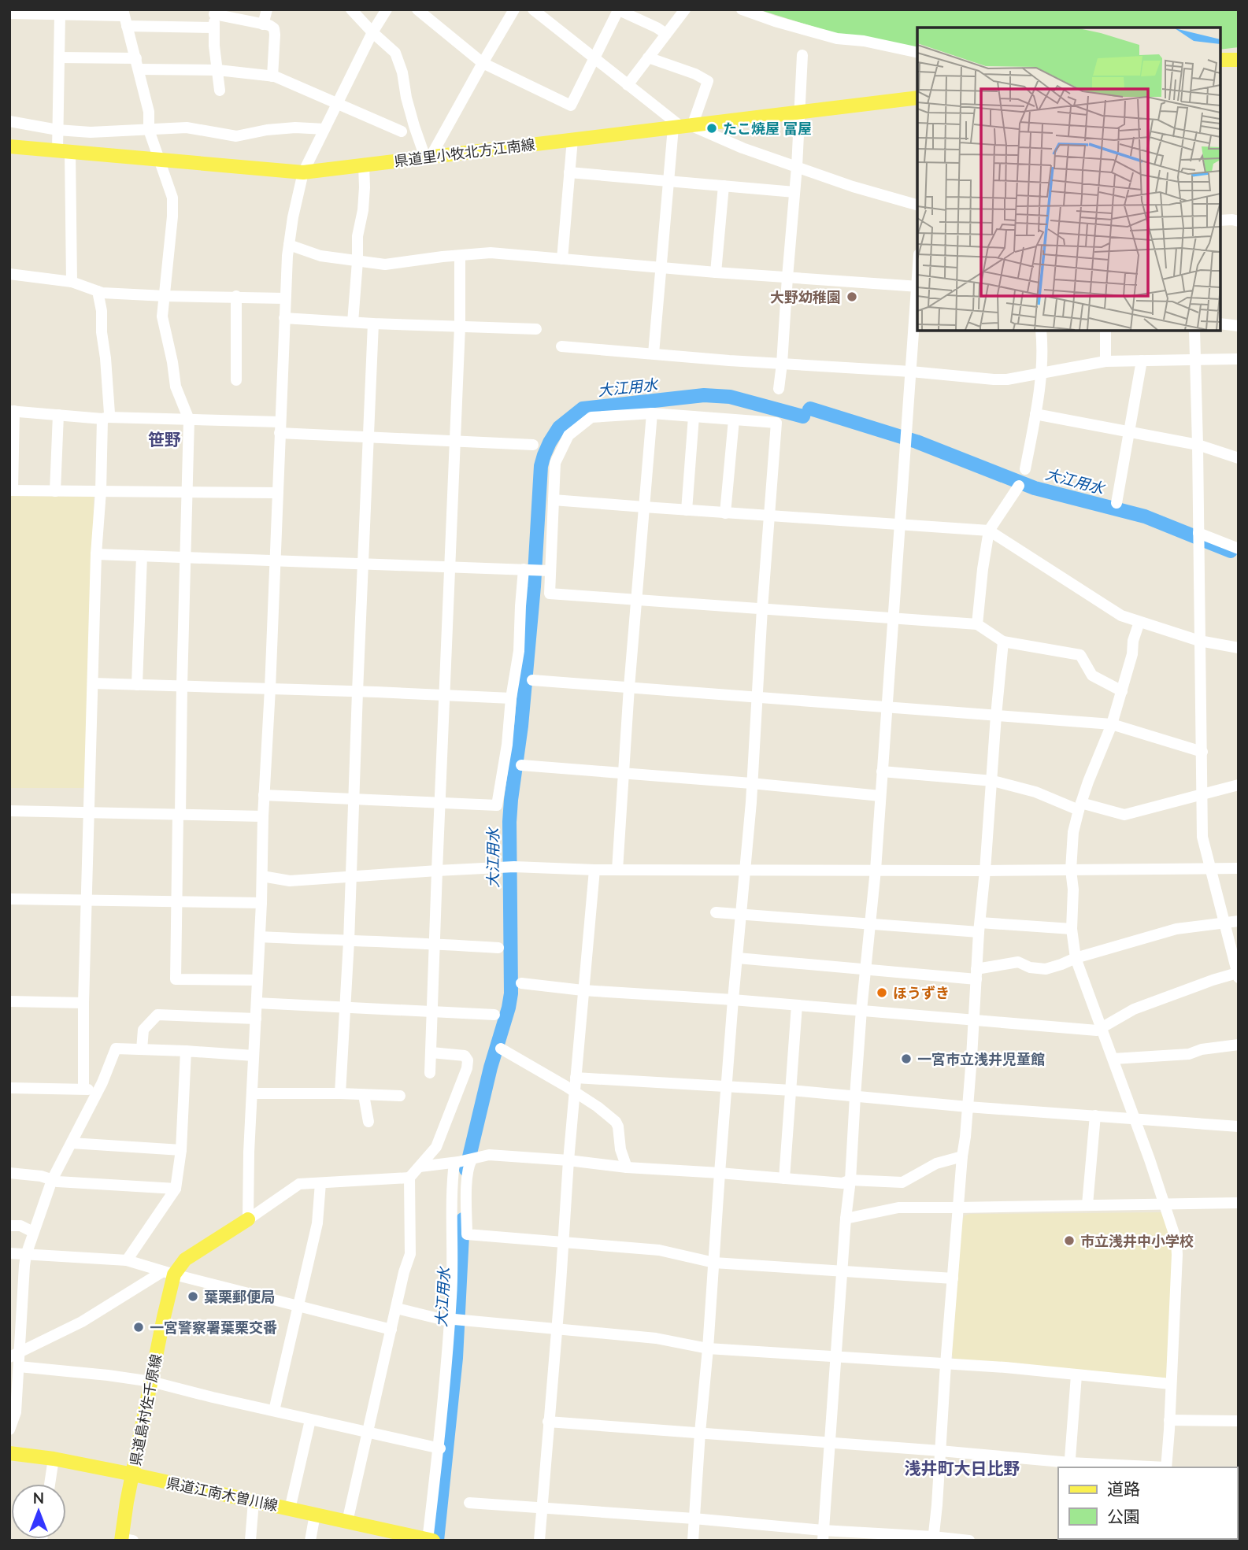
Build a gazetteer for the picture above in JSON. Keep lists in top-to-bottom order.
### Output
{
  "streets": {
    "main road": ["県道里小牧北方江南線", "県道島村佐千原線", "県道江南木曽川線"]
  },
  "crossings": [
    ["県道島村佐千原線", "県道江南木曽川線"]
  ],
  "districts": ["笹野", "浅井町大日比野"],
  "water": ["大江用水"],
  "places": [
    "たこ焼屋 富屋",
    "大野幼稚園",
    "ほうずき",
    "一宮市立浅井児童館",
    "市立浅井中小学校",
    "葉栗郵便局",
    "一宮警察署葉栗交番"
  ],
  "legend": ["道路", "公園"],
  "north": "top"
}
